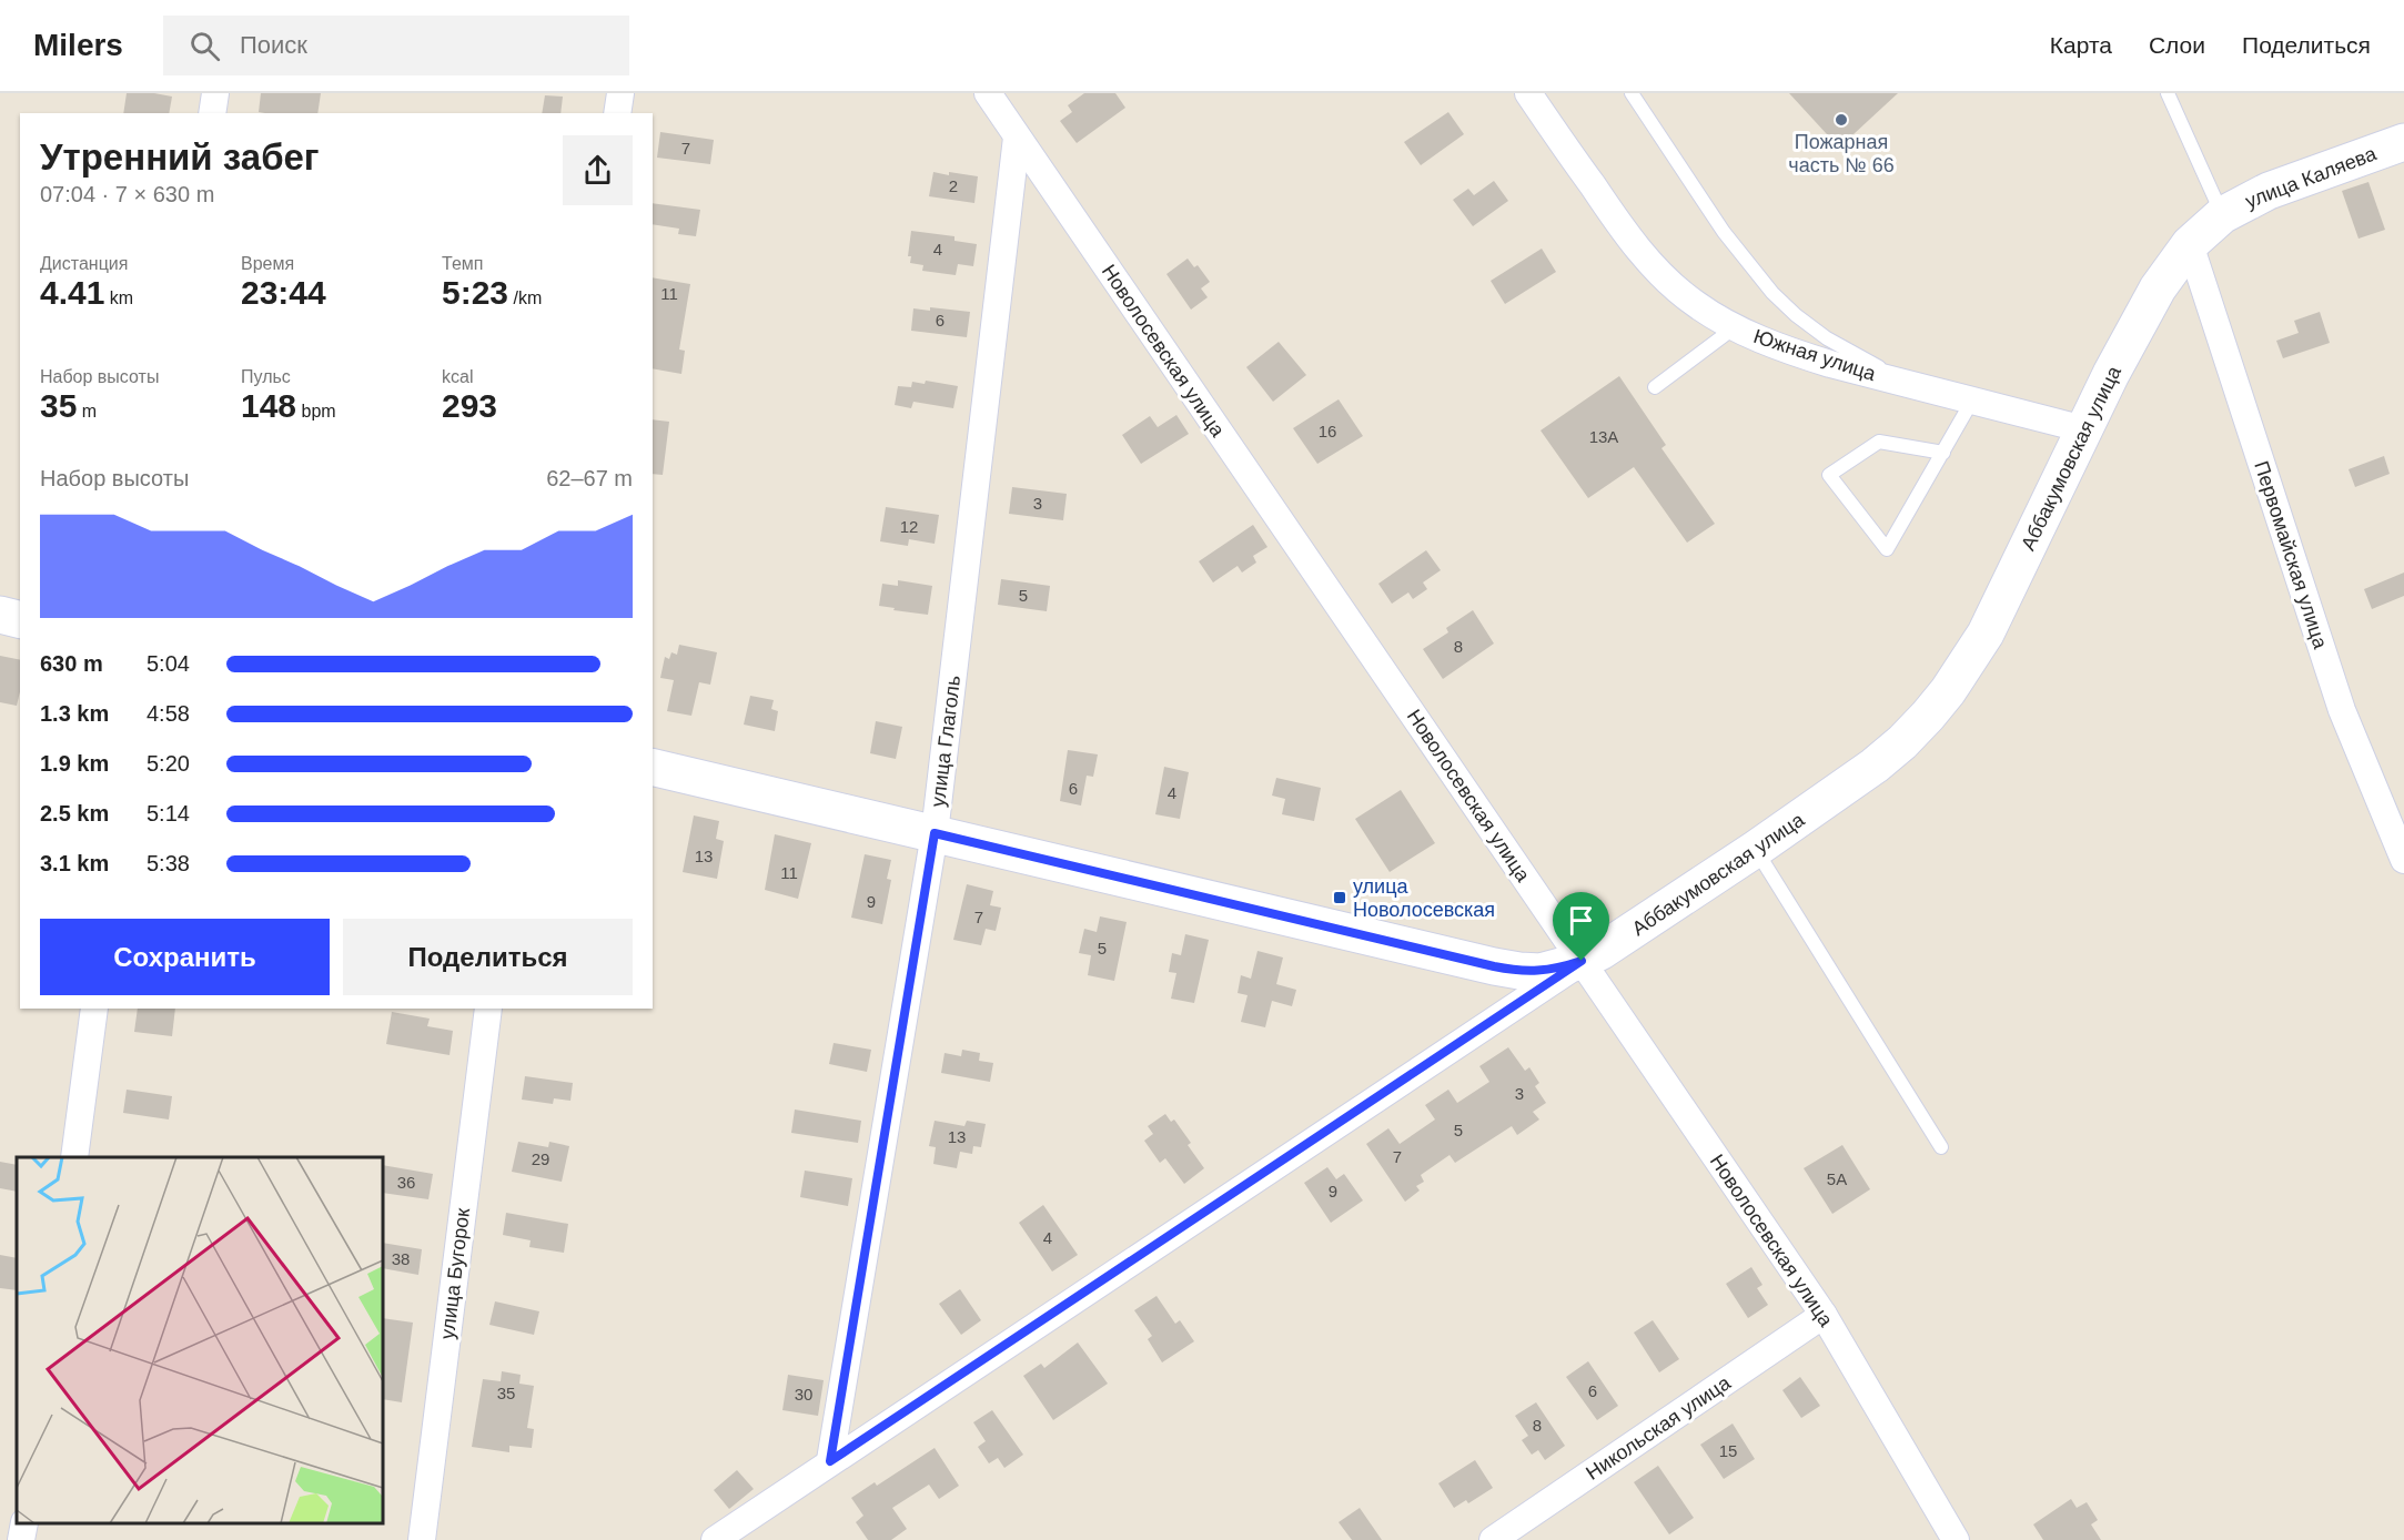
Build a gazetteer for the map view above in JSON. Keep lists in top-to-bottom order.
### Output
{
  "streets": {
    "street": [
      "улица Каляева",
      "Новолосевская улица",
      "Южная улица",
      "Аббакумовская улица",
      "Первомайская улица",
      "улица Глаголь",
      "улица Бугорок",
      "Никольская улица"
    ]
  },
  "crossings": [
    ["улица Каляева", "Аббакумовская улица"],
    ["улица Каляева", "Первомайская улица"],
    ["Новолосевская улица", "Аббакумовская улица"],
    ["Новолосевская улица", "улица Глаголь"],
    ["Новолосевская улица", "Никольская улица"],
    ["Южная улица", "Аббакумовская улица"],
    ["Аббакумовская улица", "Первомайская улица"],
    ["Аббакумовская улица", "улица Глаголь"]
  ],
  "places": {
    "other": ["Пожарная часть № 66"],
    "transit": ["улица Новолосевская"]
  },
  "house_numbers": [
    "7",
    "2",
    "4",
    "11",
    "6",
    "16",
    "13А",
    "3",
    "12",
    "5",
    "8",
    "6",
    "4",
    "13",
    "11",
    "9",
    "7",
    "5",
    "3",
    "5",
    "13",
    "7",
    "29",
    "5А",
    "36",
    "9",
    "4",
    "38",
    "6",
    "35",
    "30",
    "8",
    "15"
  ],
  "page": {
    "header": "Milers",
    "search": "Поиск",
    "nav": ["Карта", "Слои", "Поделиться"],
    "heading": ["Утренний забег", "07:04 · 7 × 630 m"],
    "stats": [
      ["Дистанция", "4.41 km"],
      ["Время", "23:44"],
      ["Темп", "5:23 /km"],
      ["Набор высоты", "35 m"],
      ["Пульс", "148 bpm"],
      ["kcal", "293"]
    ],
    "chart": ["Набор высоты", "62–67 m"],
    "list": [
      {
        "name": "630 m",
        "note": "5:04"
      },
      {
        "name": "1.3 km",
        "note": "4:58"
      },
      {
        "name": "1.9 km",
        "note": "5:20"
      },
      {
        "name": "2.5 km",
        "note": "5:14"
      },
      {
        "name": "3.1 km",
        "note": "5:38"
      }
    ],
    "buttons": ["Сохранить", "Поделиться"]
  }
}
